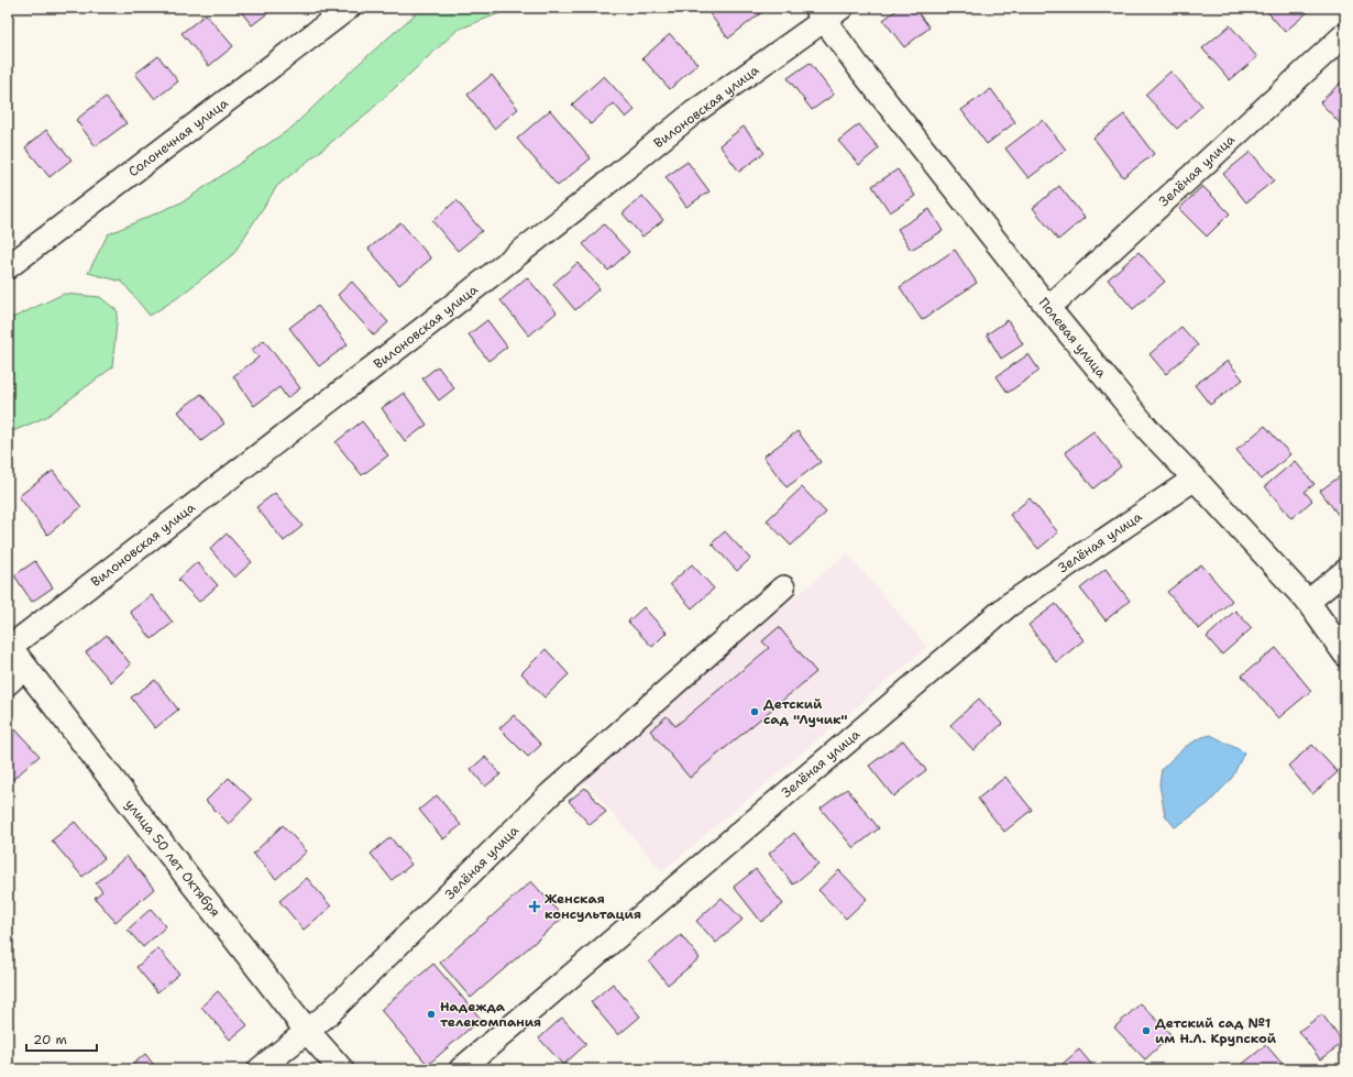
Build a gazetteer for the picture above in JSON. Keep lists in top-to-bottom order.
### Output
{
  "streets": {
    "main road": ["улица 50 лет Октября"],
    "street": [
      "Вилоновская улица",
      "Солонечная улица",
      "Зелёная улица",
      "Полевая улица"
    ]
  },
  "crossings": [
    ["Вилоновская улица", "Полевая улица"],
    ["Вилоновская улица", "улица 50 лет Октября"],
    ["Зелёная улица", "Полевая улица"],
    ["Зелёная улица", "улица 50 лет Октября"]
  ],
  "places": {
    "other": ["Детский сад \"Лучик\"", "Надежда телекомпания", "Детский сад №1 им Н.Л. Крупской"],
    "health": ["Женская консультация"]
  },
  "scale_bar": "20 m"
}
